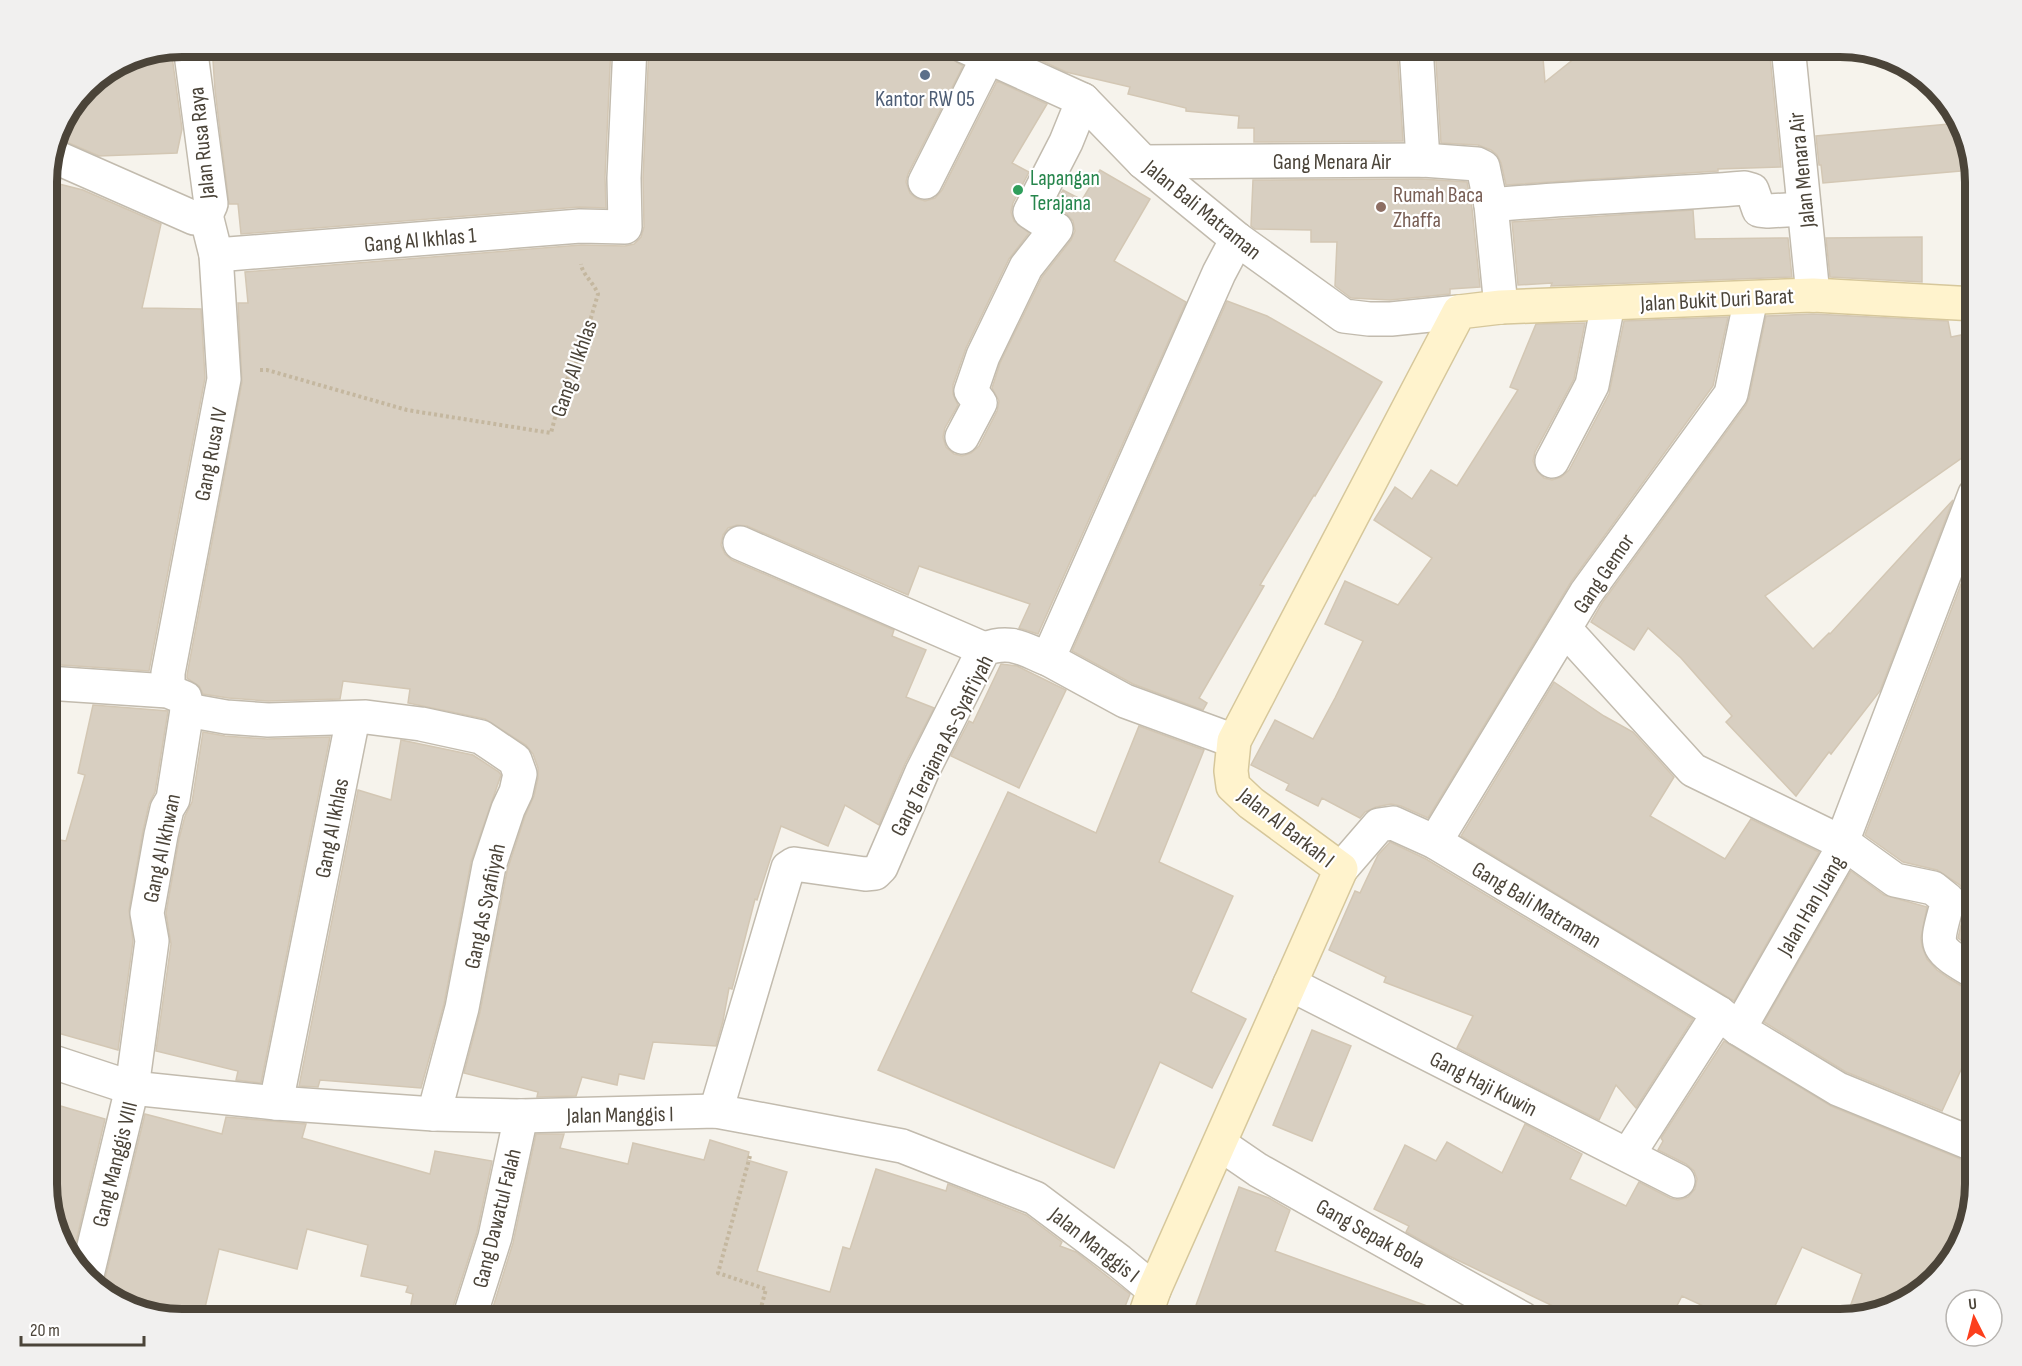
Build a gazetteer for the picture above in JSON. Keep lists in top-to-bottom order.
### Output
{
  "streets": {
    "street": [
      "Jalan Rusa Raya",
      "Gang Menara Air",
      "Jalan Menara Air",
      "Jalan Bali Matraman",
      "Gang Al Ikhlas 1",
      "Jalan Bukit Duri Barat",
      "Gang Al Ikhlas",
      "Gang Rusa IV",
      "Gang Gemor",
      "Gang Terajana As-Syafi'iyah",
      "Jalan Al Barkah I",
      "Gang Al Ikhwan",
      "Gang Bali Matraman",
      "Jalan Han Juang",
      "Gang As Syafiiyah",
      "Gang Haji Kuwin",
      "Jalan Manggis I",
      "Gang Manggis VIII",
      "Gang Dawatul Falah",
      "Gang Sepak Bola"
    ]
  },
  "crossings": [
    ["Jalan Rusa Raya", "Gang Rusa IV"],
    ["Gang Menara Air", "Jalan Bali Matraman"],
    ["Gang Menara Air", "Jalan Bukit Duri Barat"],
    ["Jalan Menara Air", "Jalan Bukit Duri Barat"],
    ["Jalan Bali Matraman", "Jalan Bukit Duri Barat"],
    ["Jalan Bali Matraman", "Jalan Al Barkah I"],
    ["Gang Al Ikhlas 1", "Gang Al Ikhlas"],
    ["Gang Al Ikhlas 1", "Gang Rusa IV"],
    ["Jalan Bukit Duri Barat", "Gang Gemor"],
    ["Jalan Bukit Duri Barat", "Jalan Al Barkah I"],
    ["Gang Al Ikhlas", "Gang Rusa IV"],
    ["Gang Al Ikhlas", "Gang As Syafiiyah"],
    ["Gang Al Ikhlas", "Jalan Manggis I"],
    ["Gang Rusa IV", "Gang Al Ikhwan"],
    ["Gang Gemor", "Gang Bali Matraman"],
    ["Gang Terajana As-Syafi'iyah", "Jalan Al Barkah I"],
    ["Gang Terajana As-Syafi'iyah", "Jalan Manggis I"],
    ["Jalan Al Barkah I", "Gang Bali Matraman"],
    ["Jalan Al Barkah I", "Gang Haji Kuwin"],
    ["Jalan Al Barkah I", "Jalan Manggis I"],
    ["Jalan Al Barkah I", "Gang Sepak Bola"],
    ["Gang Al Ikhwan", "Jalan Manggis I"],
    ["Gang Al Ikhwan", "Gang Manggis VIII"],
    ["Gang Bali Matraman", "Jalan Han Juang"],
    ["Jalan Han Juang", "Gang Haji Kuwin"],
    ["Gang As Syafiiyah", "Jalan Manggis I"],
    ["Jalan Manggis I", "Gang Manggis VIII"],
    ["Jalan Manggis I", "Gang Dawatul Falah"]
  ],
  "places": ["Kantor RW 05", "Lapangan Terajana", "Rumah Baca Zhaffa"],
  "scale_bar": "20 m",
  "north": "top"
}
